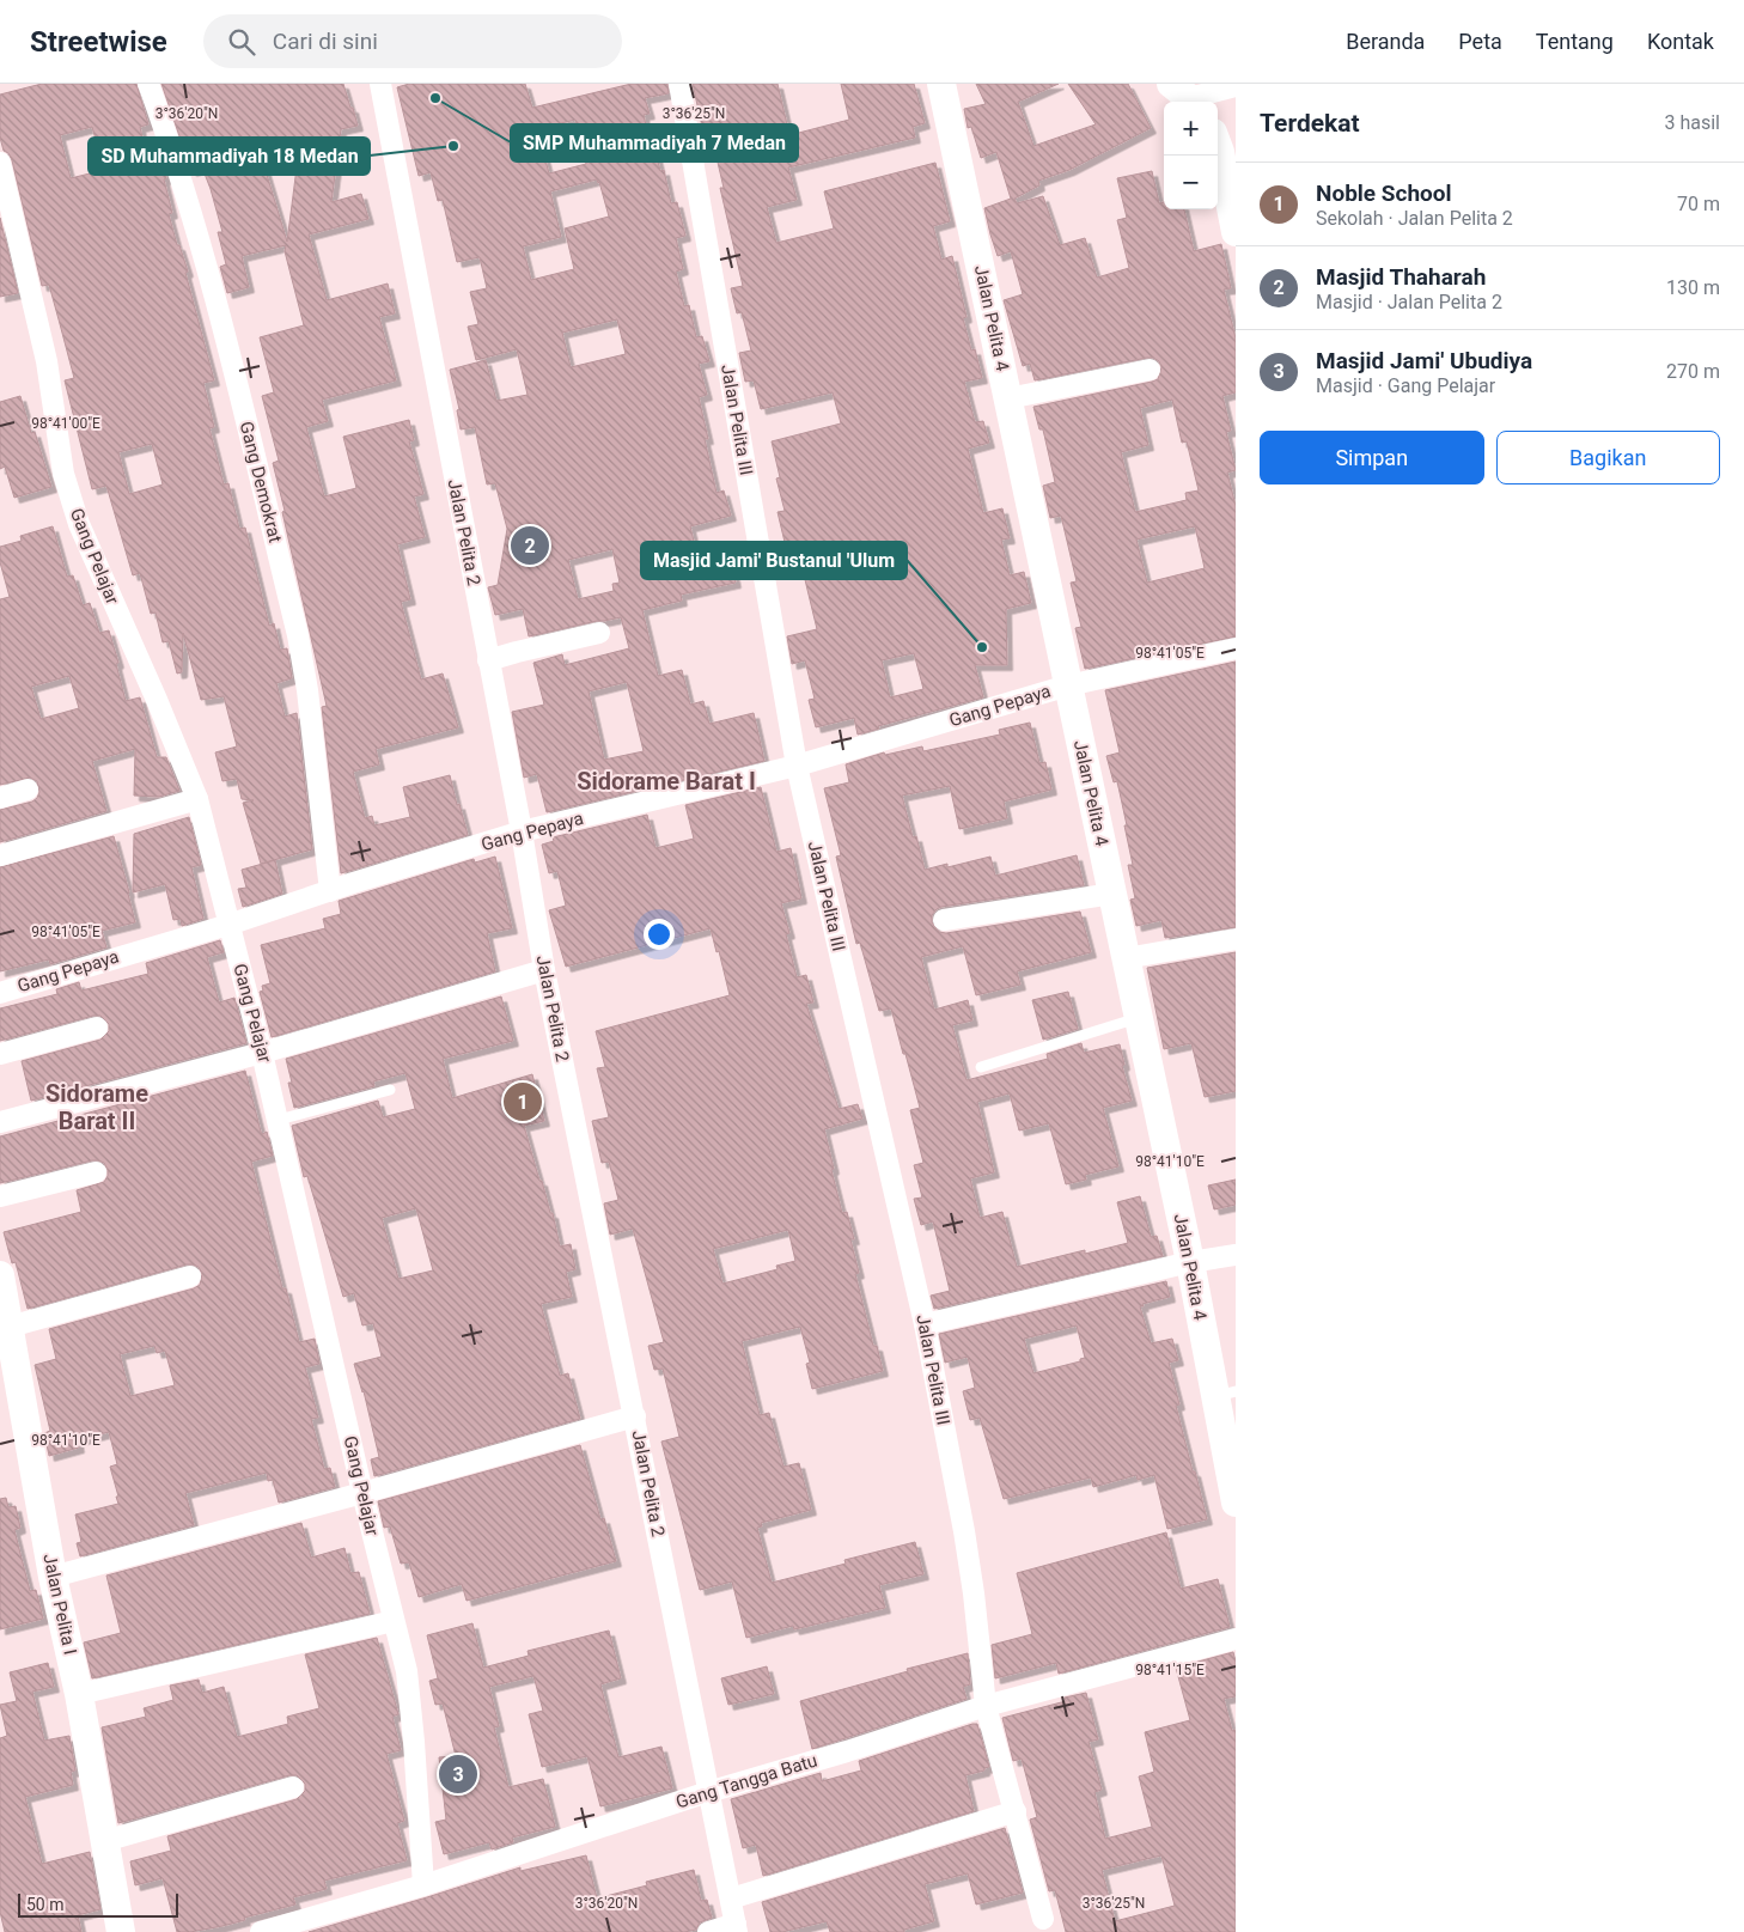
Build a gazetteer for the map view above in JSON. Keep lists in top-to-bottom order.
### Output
{
  "streets": {
    "street": [
      "Jalan Pelita 4",
      "Jalan Pelita III",
      "Gang Demokrat",
      "Jalan Pelita 2",
      "Gang Pelajar",
      "Gang Pepaya",
      "Jalan Pelita I",
      "Gang Tangga Batu"
    ]
  },
  "crossings": [
    ["Jalan Pelita 4", "Gang Pepaya"],
    ["Jalan Pelita III", "Gang Pepaya"],
    ["Jalan Pelita III", "Gang Tangga Batu"],
    ["Gang Demokrat", "Gang Pepaya"],
    ["Jalan Pelita 2", "Gang Pepaya"],
    ["Jalan Pelita 2", "Gang Tangga Batu"],
    ["Gang Pelajar", "Gang Pepaya"],
    ["Gang Pelajar", "Gang Tangga Batu"]
  ],
  "districts": ["Sidorame Barat I", "Sidorame Barat II"],
  "places": ["SMP Muhammadiyah 7 Medan", "SD Muhammadiyah 18 Medan", "Masjid Jami' Bustanul 'Ulum"],
  "scale_bar": "50 m",
  "page": {
    "header": "Streetwise",
    "search": "Cari di sini",
    "nav": [
      "Beranda",
      "Peta",
      "Tentang",
      "Kontak"
    ],
    "heading": ["Terdekat", "3 hasil"],
    "map_buttons": ["+", "−"],
    "list": [
      {
        "mark": "1",
        "name": "Noble School",
        "note": "Sekolah · Jalan Pelita 2",
        "value": "70 m"
      },
      {
        "mark": "2",
        "name": "Masjid Thaharah",
        "note": "Masjid · Jalan Pelita 2",
        "value": "130 m"
      },
      {
        "mark": "3",
        "name": "Masjid Jami' Ubudiya",
        "note": "Masjid · Gang Pelajar",
        "value": "270 m"
      }
    ],
    "buttons": ["Simpan", "Bagikan"],
    "pins": ["2", "1", "3"],
    "scale": "50 m"
  },
  "coordinates": [
    "3°36'20\"N",
    "3°36'25\"N",
    "98°41'00\"E",
    "98°41'05\"E",
    "98°41'10\"E",
    "98°41'15\"E"
  ]
}
